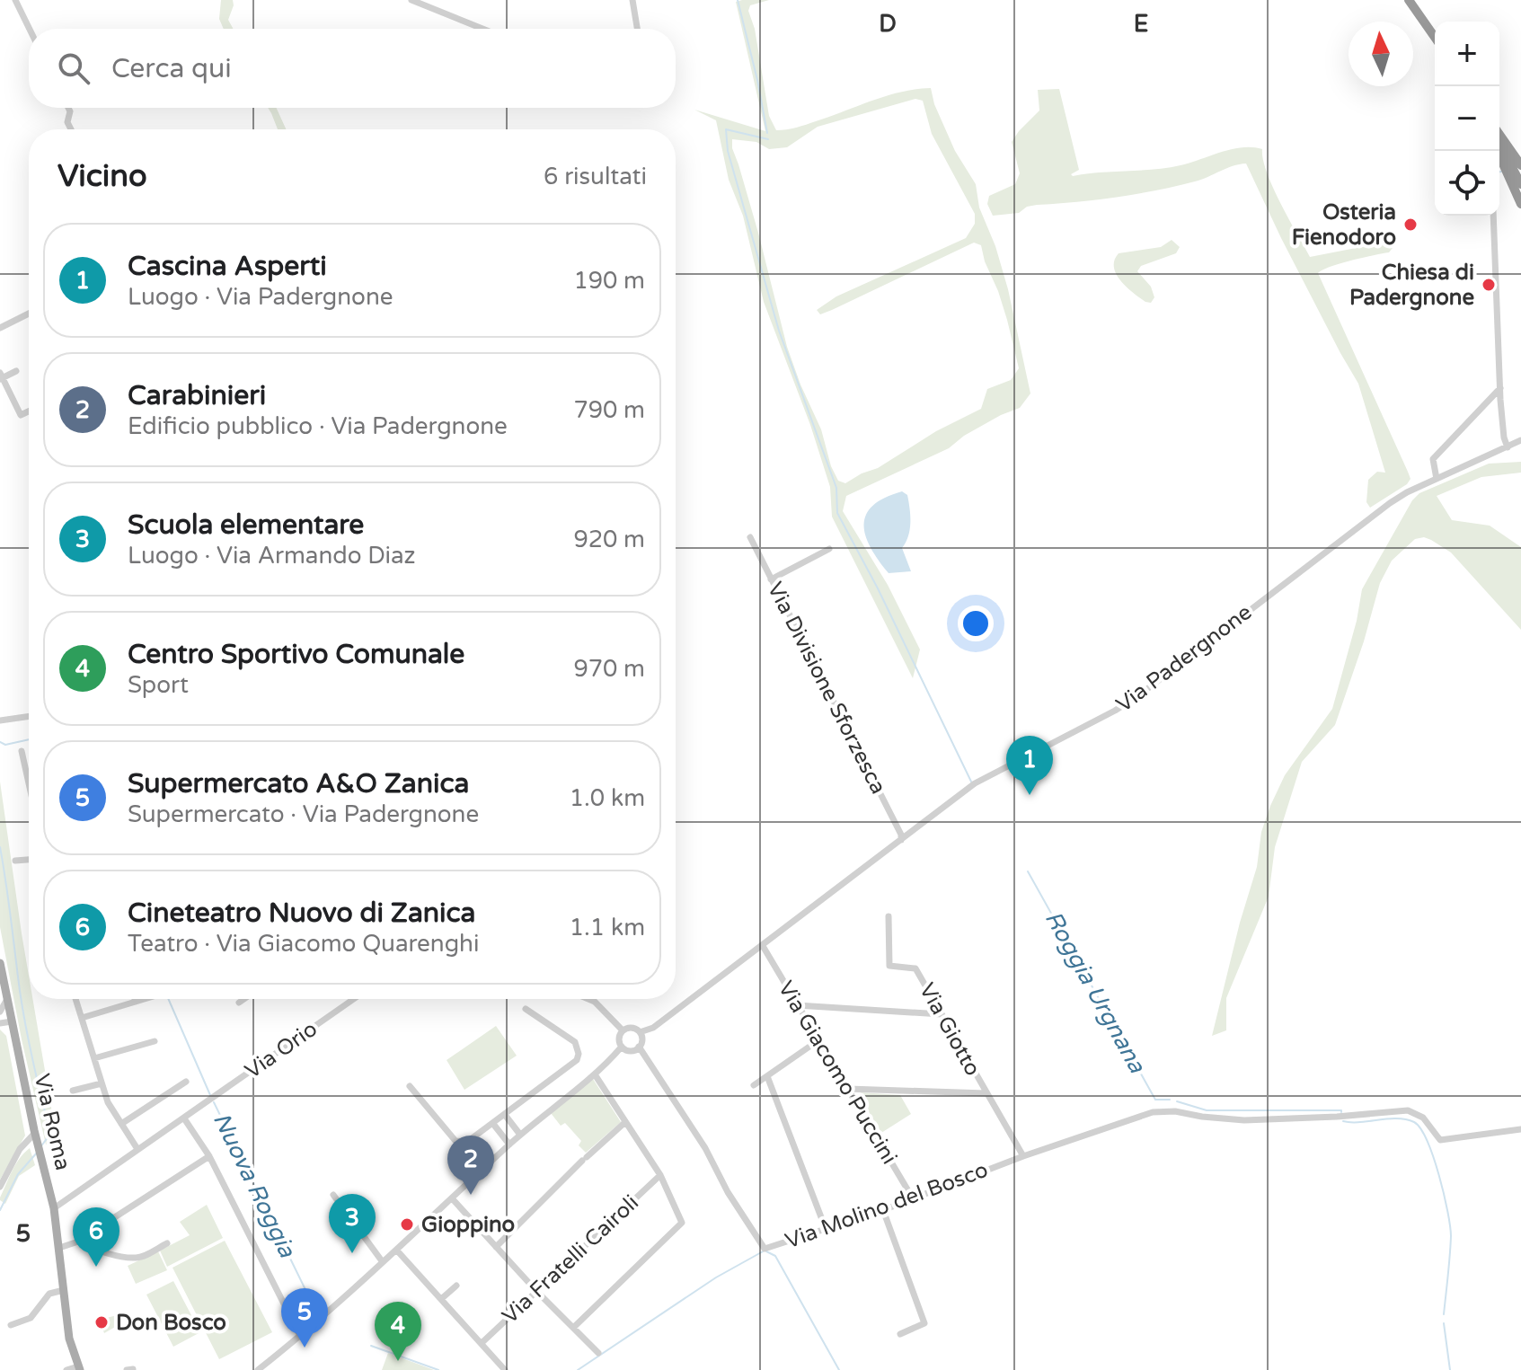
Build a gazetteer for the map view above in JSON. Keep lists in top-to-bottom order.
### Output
{
  "streets": {
    "main road": ["Via Roma"],
    "street": [
      "Via Padergnone",
      "Via Divisione Sforzesca",
      "Via Giotto",
      "Via Orio",
      "Via Giacomo Puccini",
      "Via Molino del Bosco",
      "Via Fratelli Cairoli"
    ]
  },
  "crossings": [
    ["Via Padergnone", "Via Divisione Sforzesca"],
    ["Via Padergnone", "Via Giacomo Puccini"],
    ["Via Padergnone", "Via Molino del Bosco"],
    ["Via Giotto", "Via Molino del Bosco"],
    ["Via Orio", "Via Roma"],
    ["Via Giacomo Puccini", "Via Molino del Bosco"]
  ],
  "water": ["Roggia Urgnana", "Nuova Roggia"],
  "places": [
    "Osteria Fienodoro",
    "Chiesa di Padergnone",
    "Gioppino",
    "Don Bosco"
  ],
  "north": "top",
  "page": {
    "map_buttons": ["+", "−"],
    "search": "Cerca qui",
    "heading": ["Vicino", "6 risultati"],
    "list": [
      {
        "mark": "1",
        "name": "Cascina Asperti",
        "note": "Luogo · Via Padergnone",
        "value": "190 m"
      },
      {
        "mark": "2",
        "name": "Carabinieri",
        "note": "Edificio pubblico · Via Padergnone",
        "value": "790 m"
      },
      {
        "mark": "3",
        "name": "Scuola elementare",
        "note": "Luogo · Via Armando Diaz",
        "value": "920 m"
      },
      {
        "mark": "4",
        "name": "Centro Sportivo Comunale",
        "note": "Sport",
        "value": "970 m"
      },
      {
        "mark": "5",
        "name": "Supermercato A&O Zanica",
        "note": "Supermercato · Via Padergnone",
        "value": "1.0 km"
      },
      {
        "mark": "6",
        "name": "Cineteatro Nuovo di Zanica",
        "note": "Teatro · Via Giacomo Quarenghi",
        "value": "1.1 km"
      }
    ],
    "pins": [
      "1",
      "2",
      "3",
      "6",
      "5",
      "4"
    ]
  },
  "grid": {
    "columns": ["D", "E"],
    "rows": ["5"]
  }
}
